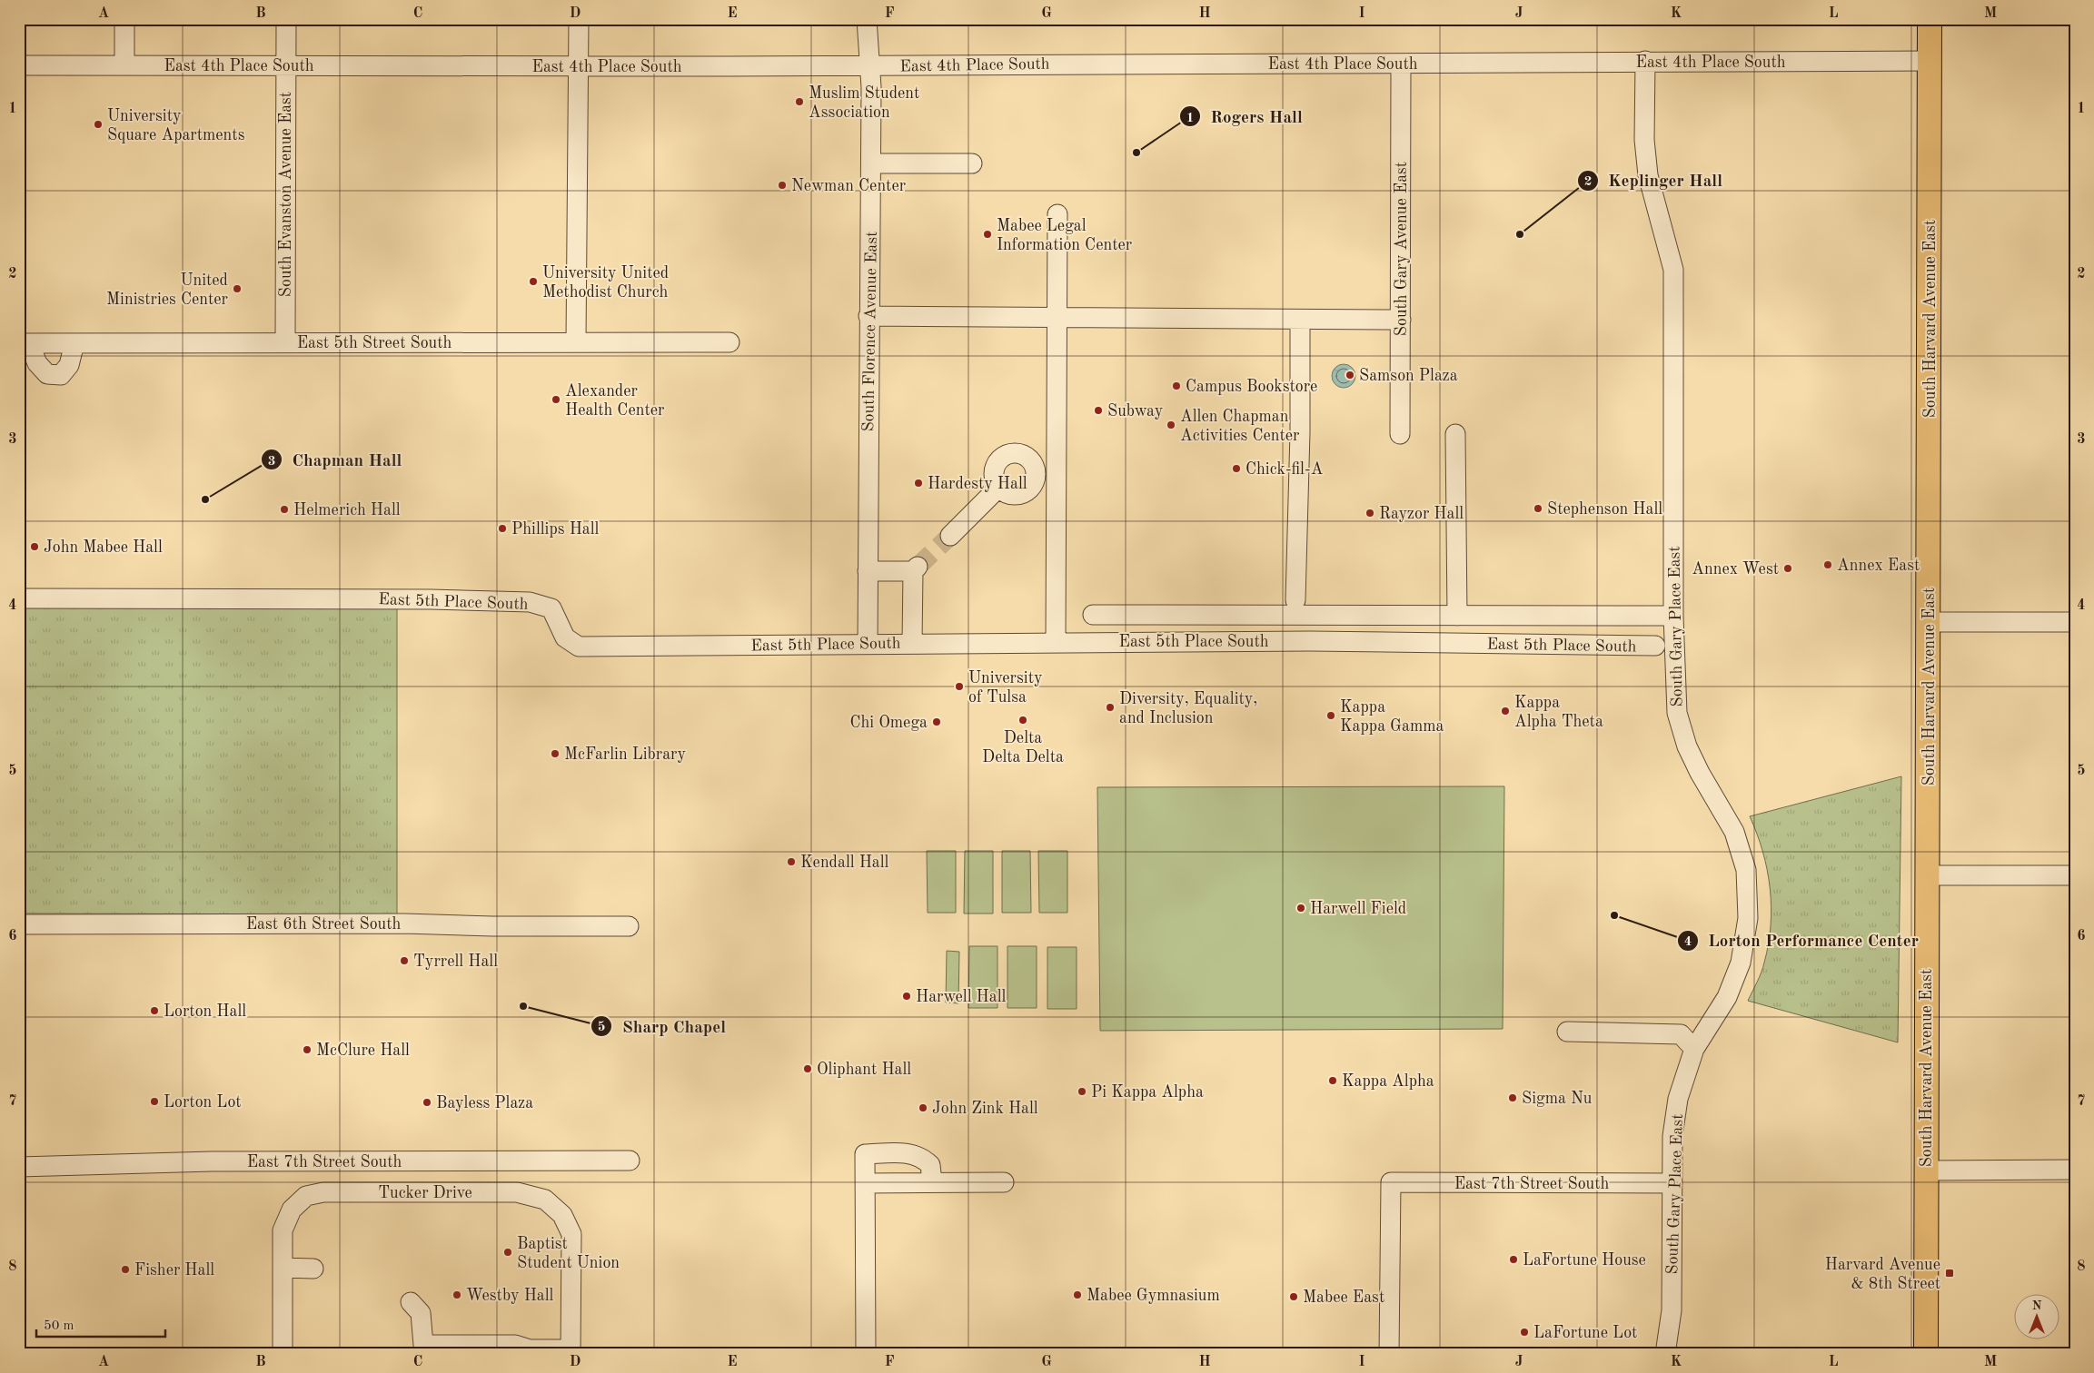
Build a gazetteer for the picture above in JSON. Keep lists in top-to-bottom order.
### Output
{
  "streets": {
    "main road": ["South Harvard Avenue East"],
    "street": [
      "East 4th Place South",
      "South Evanston Avenue East",
      "South Gary Avenue East",
      "South Florence Avenue East",
      "East 5th Street South",
      "East 5th Place South",
      "South Gary Place East",
      "East 6th Street South",
      "East 7th Street South",
      "Tucker Drive"
    ]
  },
  "crossings": [
    ["East 4th Place South", "South Evanston Avenue East"],
    ["East 4th Place South", "South Gary Avenue East"],
    ["East 4th Place South", "South Harvard Avenue East"],
    ["East 4th Place South", "South Florence Avenue East"],
    ["East 4th Place South", "South Gary Place East"],
    ["South Evanston Avenue East", "East 5th Street South"],
    ["South Florence Avenue East", "East 5th Place South"],
    ["East 5th Place South", "South Gary Place East"],
    ["South Gary Place East", "East 7th Street South"]
  ],
  "places": {
    "other": [
      "Muslim Student Association",
      "University Square Apartments",
      "Rogers Hall",
      "Newman Center",
      "Mabee Legal Information Center",
      "Keplinger Hall",
      "University United Methodist Church",
      "United Ministries Center",
      "Samson Plaza",
      "Campus Bookstore",
      "Alexander Health Center",
      "Subway",
      "Allen Chapman Activities Center",
      "Chick-fil-A",
      "Hardesty Hall",
      "Chapman Hall",
      "Stephenson Hall",
      "Helmerich Hall",
      "Rayzor Hall",
      "Phillips Hall",
      "John Mabee Hall",
      "Annex East",
      "Annex West",
      "University of Tulsa",
      "Diversity, Equality, and Inclusion",
      "Kappa Alpha Theta",
      "Kappa Kappa Gamma",
      "Delta Delta Delta",
      "Chi Omega",
      "McFarlin Library",
      "Kendall Hall",
      "Harwell Field",
      "Lorton Performance Center",
      "Tyrrell Hall",
      "Harwell Hall",
      "Sharp Chapel",
      "Lorton Hall",
      "McClure Hall",
      "Oliphant Hall",
      "Kappa Alpha",
      "Pi Kappa Alpha",
      "Sigma Nu",
      "Lorton Lot",
      "Bayless Plaza",
      "John Zink Hall",
      "Baptist Student Union",
      "LaFortune House",
      "Fisher Hall",
      "Westby Hall",
      "Mabee Gymnasium",
      "Mabee East",
      "LaFortune Lot"
    ],
    "transit": ["Harvard Avenue & 8th Street"]
  },
  "scale_bar": "50 m",
  "north": "top",
  "grid": {
    "columns": [
      "A",
      "B",
      "C",
      "D",
      "E",
      "F",
      "G",
      "H",
      "I",
      "J",
      "K",
      "L",
      "M"
    ],
    "rows": [
      "1",
      "2",
      "3",
      "4",
      "5",
      "6",
      "7",
      "8"
    ]
  }
}
